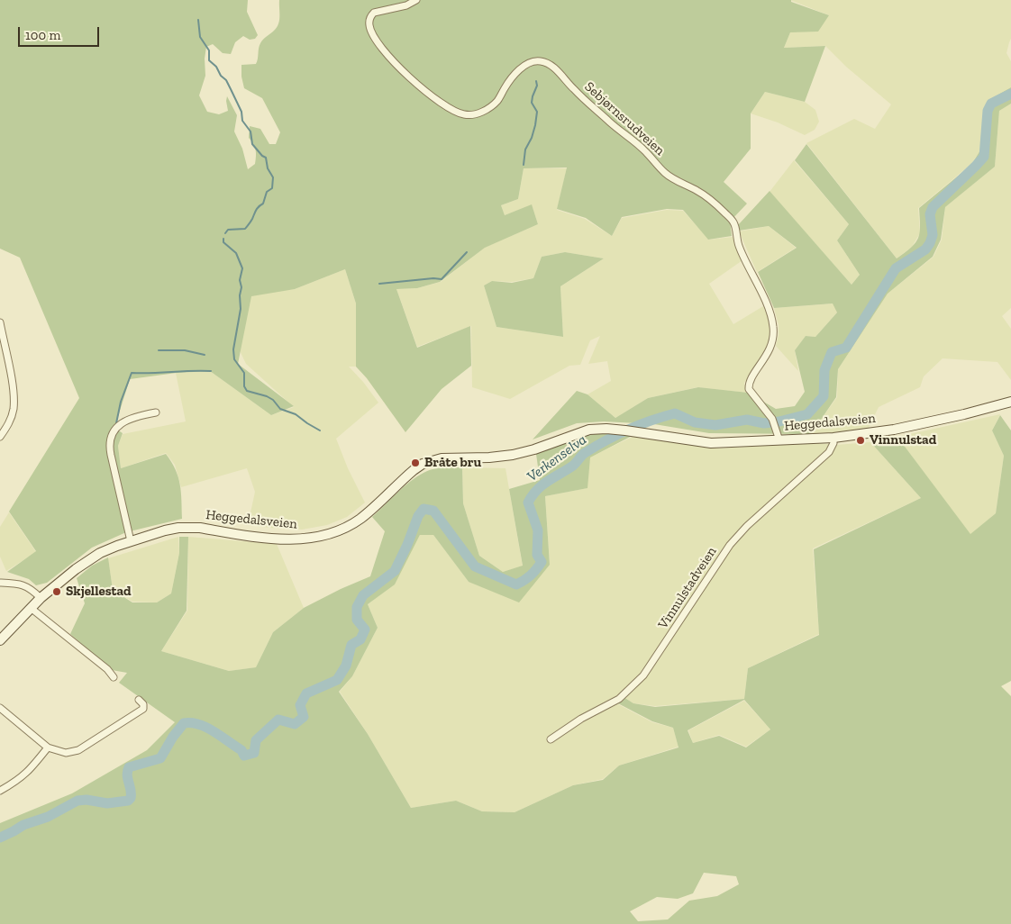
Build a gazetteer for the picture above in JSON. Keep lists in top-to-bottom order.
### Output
{
  "streets": {
    "main road": ["Heggedalsveien"],
    "street": ["Sebjørnsrudveien", "Vinnulstadveien"]
  },
  "crossings": [
    ["Sebjørnsrudveien", "Heggedalsveien"],
    ["Heggedalsveien", "Vinnulstadveien"]
  ],
  "water": ["Verkenselva"],
  "places": ["Vinnulstad", "Bråte bru", "Skjellestad"],
  "scale_bar": "100 m"
}
